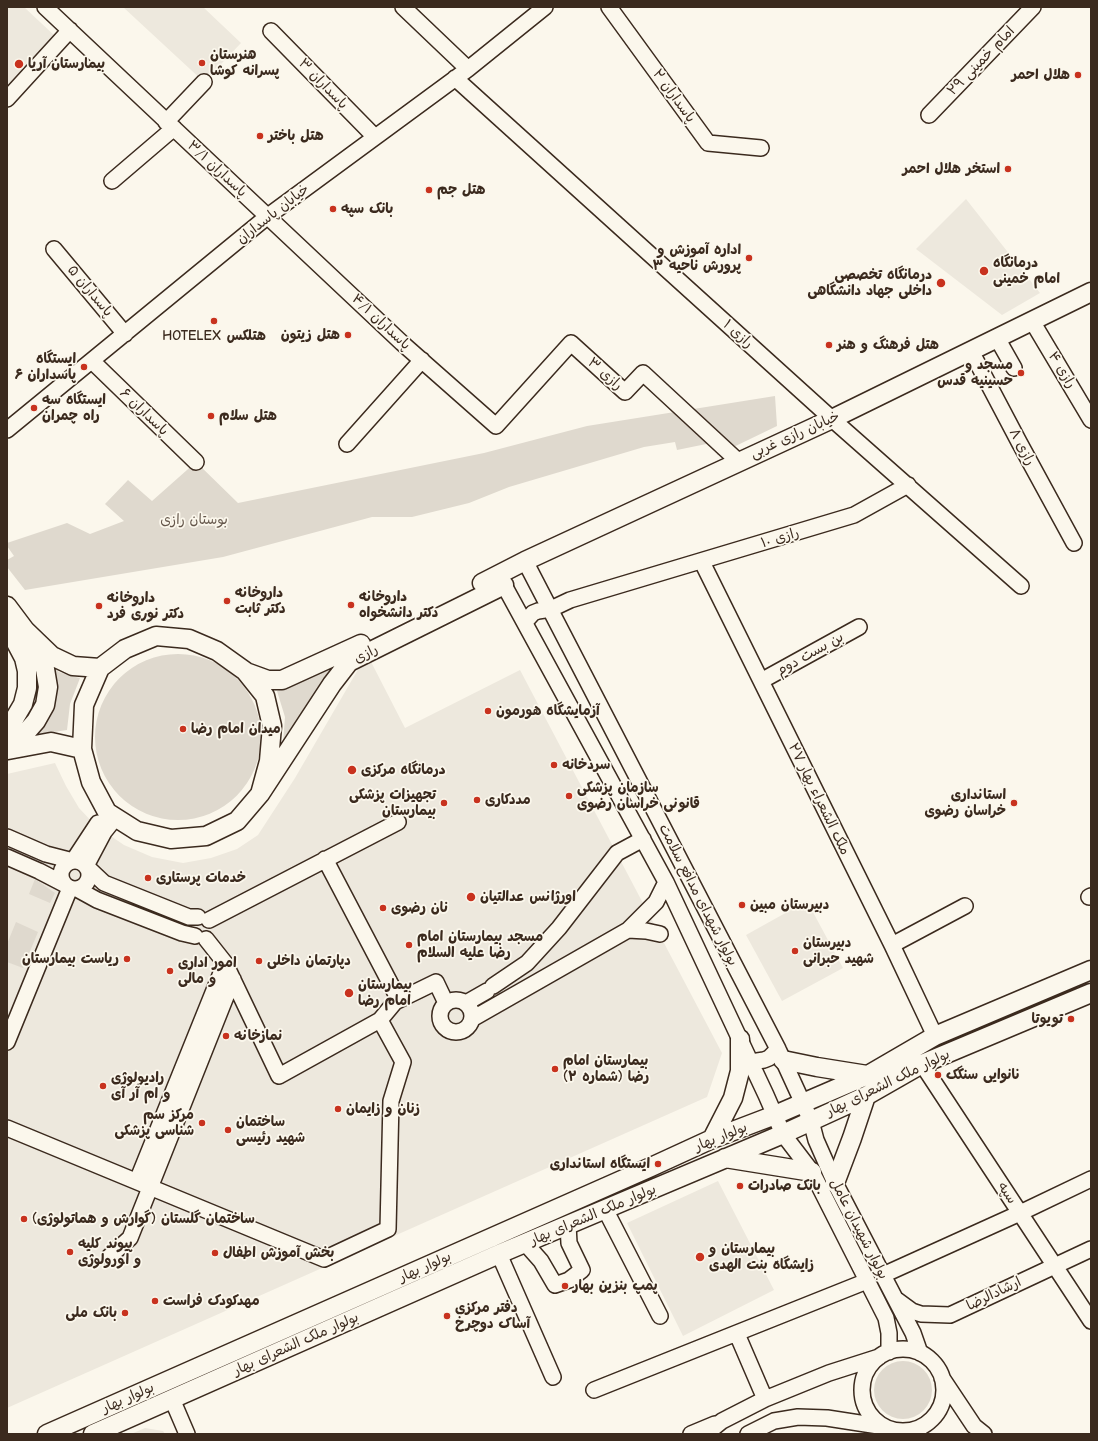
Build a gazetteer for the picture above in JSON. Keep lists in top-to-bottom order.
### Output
{
  "streets": {
    "main road": [
      "خیابان رازی غربی",
      "رازی",
      "بولوار ملک الشعرای بهار",
      "بولوار بهار"
    ],
    "street": [
      "امام خمینی ۲۹",
      "پاسداران ۳",
      "پاسداران ۲",
      "پاسداران ۳/۱",
      "خیابان پاسداران",
      "پاسداران ۵",
      "پاسداران ۴/۱",
      "رازی ۱",
      "رازی ۴",
      "رازی ۳",
      "پاسداران ۶",
      "رازی ۸",
      "رازی ۱۰",
      "بن بست دوم",
      "ملک الشعراء بهار ۲۷",
      "بولوار شهدای مدافع سلامت",
      "سپه",
      "بولوار شهیدان عامل",
      "ارشادالرضا"
    ]
  },
  "crossings": [
    ["پاسداران ۳", "خیابان پاسداران"],
    ["پاسداران ۳/۱", "خیابان پاسداران"],
    ["پاسداران ۳/۱", "پاسداران ۴/۱"],
    ["خیابان پاسداران", "پاسداران ۵"],
    ["خیابان پاسداران", "پاسداران ۴/۱"],
    ["خیابان پاسداران", "رازی ۱"],
    ["خیابان پاسداران", "پاسداران ۶"],
    ["پاسداران ۴/۱", "رازی ۳"],
    ["رازی ۱", "خیابان رازی غربی"],
    ["رازی ۴", "خیابان رازی غربی"],
    ["رازی ۳", "خیابان رازی غربی"],
    ["خیابان رازی غربی", "رازی ۸"],
    ["خیابان رازی غربی", "رازی"],
    ["خیابان رازی غربی", "بولوار شهدای مدافع سلامت"],
    ["رازی ۱۰", "ملک الشعراء بهار ۲۷"],
    ["رازی ۱۰", "بولوار شهدای مدافع سلامت"],
    ["رازی", "بولوار شهدای مدافع سلامت"],
    ["بن بست دوم", "ملک الشعراء بهار ۲۷"],
    ["ملک الشعراء بهار ۲۷", "بولوار ملک الشعرای بهار"],
    ["بولوار شهدای مدافع سلامت", "بولوار ملک الشعرای بهار"],
    ["بولوار شهدای مدافع سلامت", "بولوار بهار"],
    ["بولوار شهدای مدافع سلامت", "بولوار شهیدان عامل"],
    ["بولوار ملک الشعرای بهار", "بولوار بهار"],
    ["بولوار ملک الشعرای بهار", "سپه"],
    ["بولوار ملک الشعرای بهار", "بولوار شهیدان عامل"],
    ["بولوار بهار", "بولوار شهیدان عامل"],
    ["سپه", "ارشادالرضا"],
    ["بولوار شهیدان عامل", "ارشادالرضا"]
  ],
  "parks": ["بوستان رازی"],
  "places": [
    "هنرستان پسرانه کوشا",
    "بیمارستان آریا",
    "هلال احمر",
    "هتل باختر",
    "استخر هلال احمر",
    "هتل جم",
    "بانک سپه",
    "اداره آموزش و پرورش ناحیه ۳",
    "درمانگاه امام خمینی",
    "درمانگاه تخصصی داخلی جهاد دانشگاهی",
    "HOTELEX هتلکس",
    "هتل زیتون",
    "هتل فرهنگ و هنر",
    "ایستگاه پاسداران ۶",
    "مسجد و حسینیه قدس",
    "ایستگاه سه راه چمران",
    "هتل سلام",
    "داروخانه دکتر ثابت",
    "داروخانه دکتر دانشخواه",
    "داروخانه دکتر نوری فرد",
    "آزمایشگاه هورمون",
    "میدان امام رضا",
    "سردخانه",
    "درمانگاه مرکزی",
    "سازمان پزشکی قانونی خراسان رضوی",
    "مددکاری",
    "تجهیزات پزشکی بیمارستان",
    "استانداری خراسان رضوی",
    "خدمات پرستاری",
    "اورژانس عدالتیان",
    "دبیرستان مبین",
    "نان رضوی",
    "مسجد بیمارستان امام رضا علیه السلام",
    "دبیرستان شهید حبرانی",
    "ریاست بیمارستان",
    "دپارتمان داخلی",
    "امور اداری و مالی",
    "بیمارستان امام رضا",
    "تویوتا",
    "نمازخانه",
    "بیمارستان امام رضا (شماره ۲)",
    "نانوایی سنگک",
    "رادیولوژی و ام آر آی",
    "زنان و زایمان",
    "مرکز سم شناسی پزشکی",
    "ساختمان شهید رئیسی",
    "ایستگاه استانداری",
    "بانک صادرات",
    "ساختمان گلستان (گوارش و هماتولوژی)",
    "پیوند کلیه و اورولوژی",
    "بخش آموزش اطفال",
    "بیمارستان و زایشگاه بنت الهدی",
    "پمپ بنزین بهار",
    "مهدکودک فراست",
    "بانک ملی",
    "دفتر مرکزی آساک دوچرخ"
  ]
}
